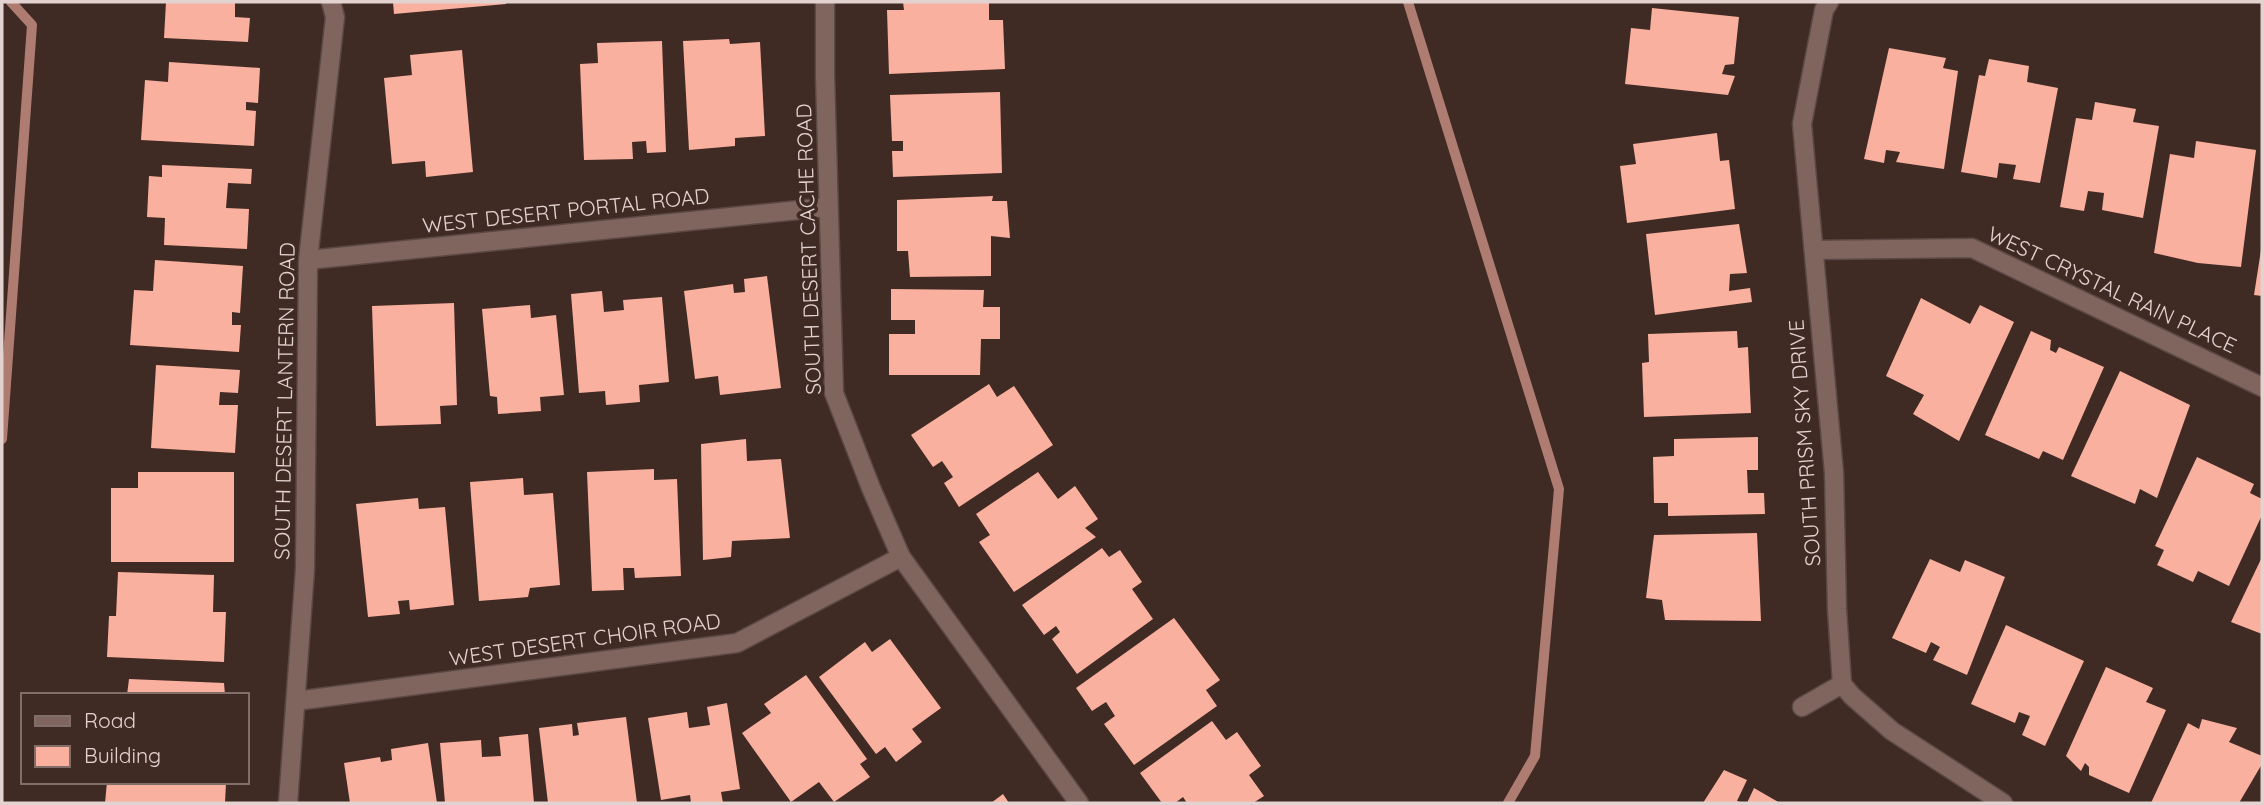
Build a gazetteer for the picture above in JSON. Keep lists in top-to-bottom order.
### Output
{
  "streets": {
    "street": [
      "WEST DESERT PORTAL ROAD",
      "SOUTH DESERT CACHE ROAD",
      "WEST CRYSTAL RAIN PLACE",
      "SOUTH DESERT LANTERN ROAD",
      "SOUTH PRISM SKY DRIVE",
      "WEST DESERT CHOIR ROAD"
    ]
  },
  "crossings": [
    ["WEST DESERT PORTAL ROAD", "SOUTH DESERT CACHE ROAD"],
    ["WEST DESERT PORTAL ROAD", "SOUTH DESERT LANTERN ROAD"],
    ["SOUTH DESERT CACHE ROAD", "WEST DESERT CHOIR ROAD"],
    ["WEST CRYSTAL RAIN PLACE", "SOUTH PRISM SKY DRIVE"],
    ["SOUTH DESERT LANTERN ROAD", "WEST DESERT CHOIR ROAD"]
  ],
  "legend": ["Road", "Building"]
}
